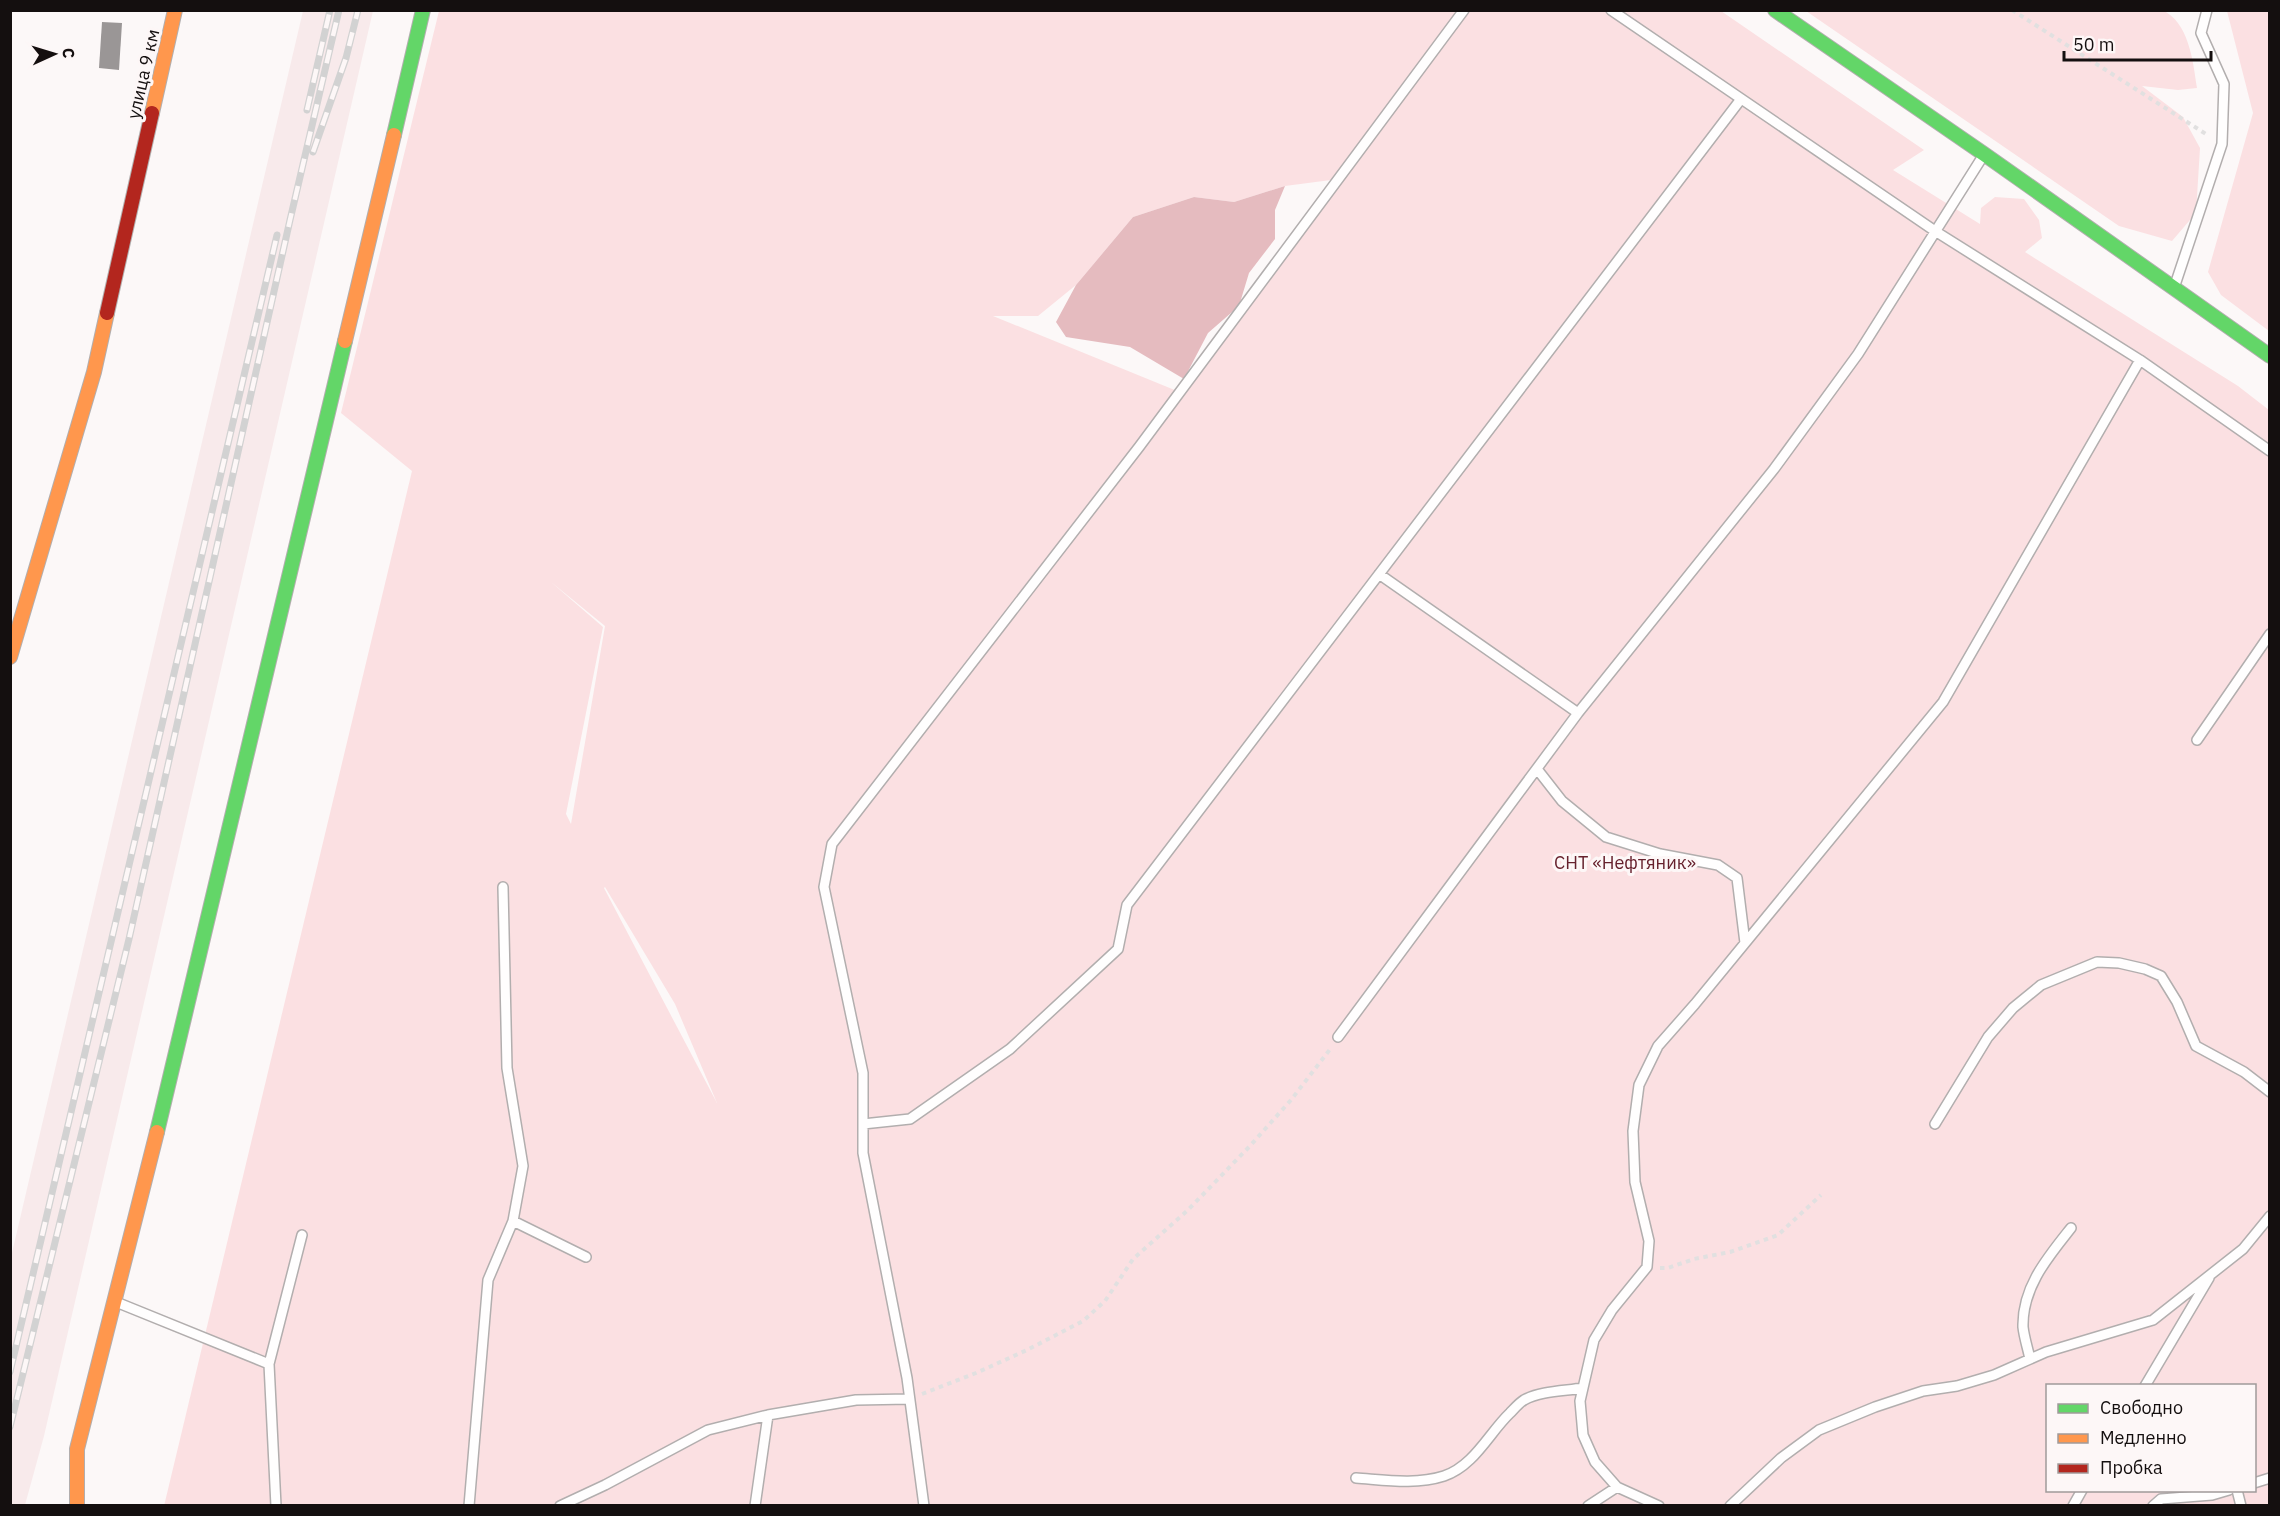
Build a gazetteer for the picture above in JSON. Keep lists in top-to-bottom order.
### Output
{
  "streets": {
    "street": ["улица 9 км"]
  },
  "parks": ["СНТ «Нефтяник»"],
  "legend": ["Свободно", "Медленно", "Пробка"],
  "scale_bar": "50 m",
  "north": "right"
}
